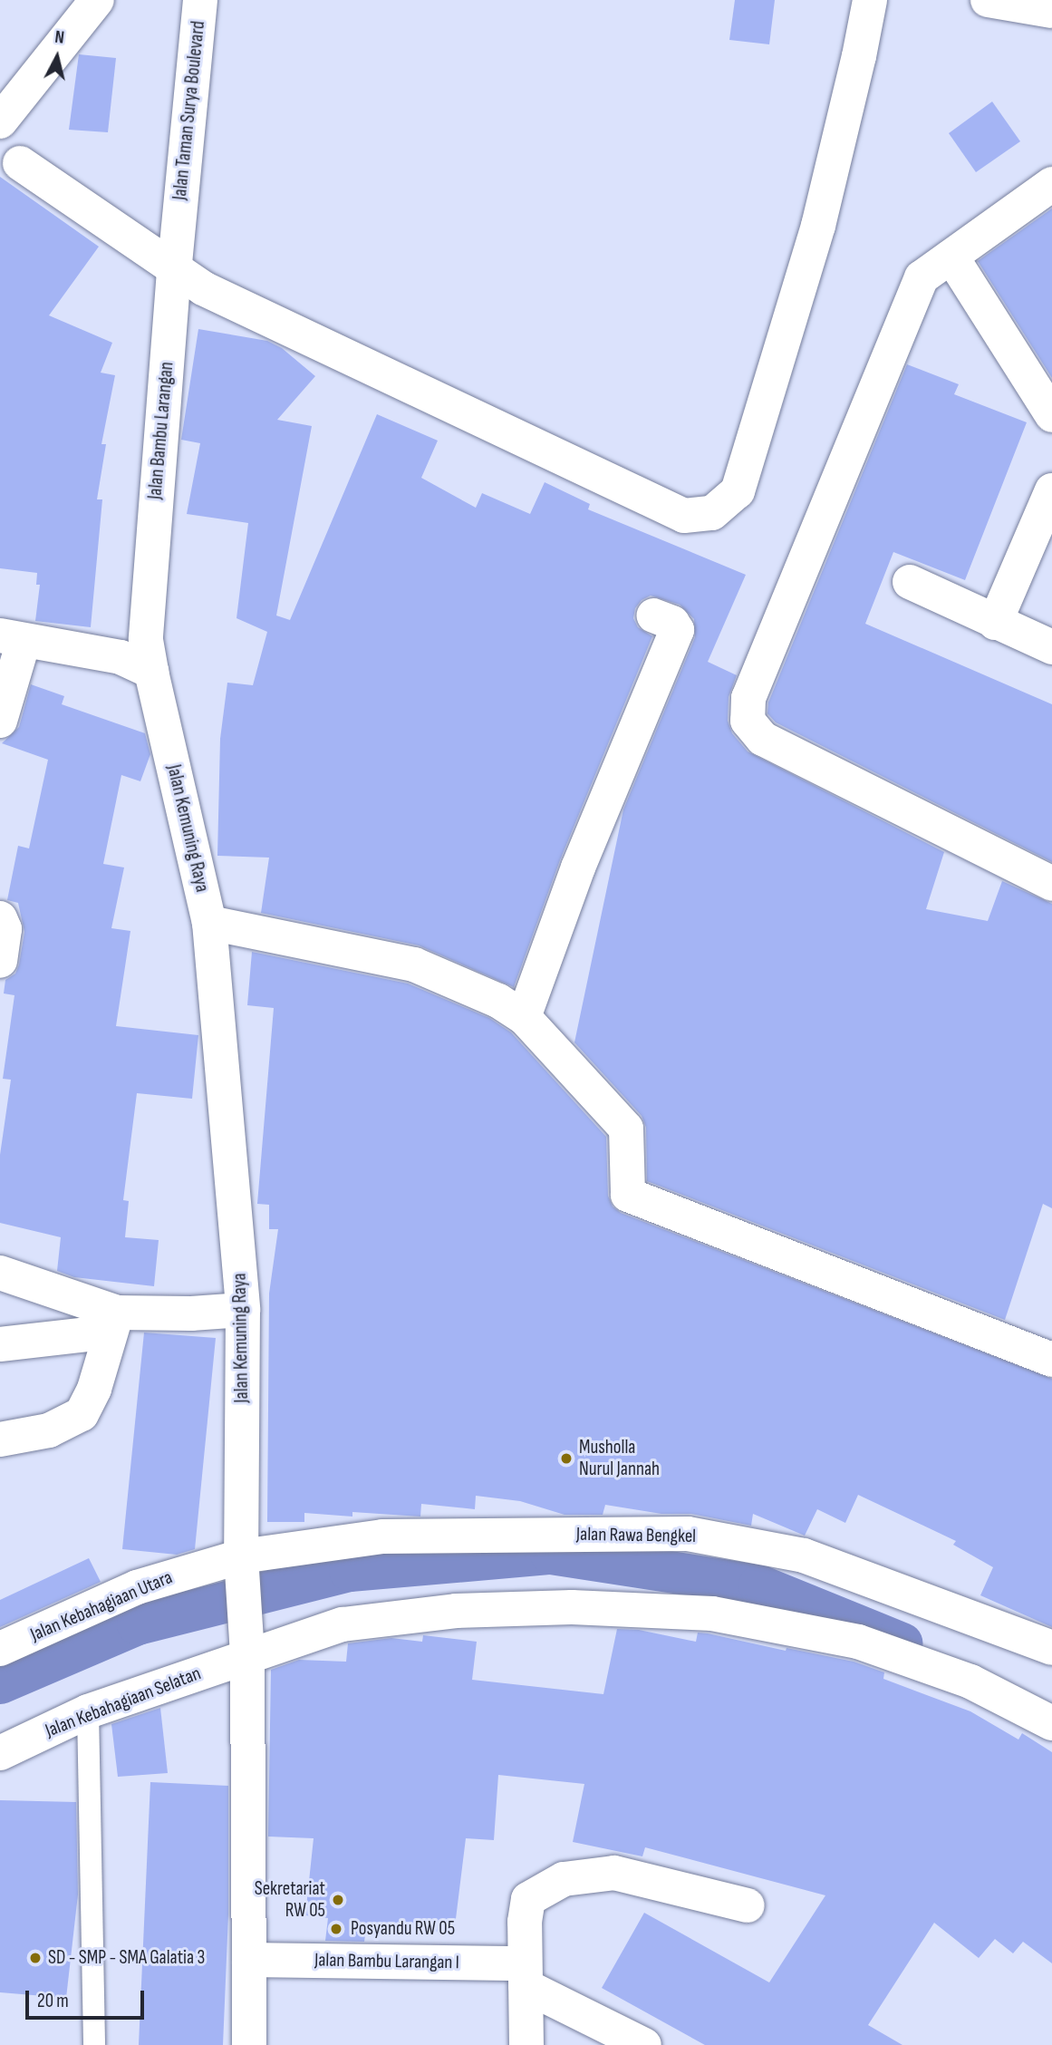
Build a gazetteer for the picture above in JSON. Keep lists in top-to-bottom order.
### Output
{
  "streets": {
    "street": [
      "Jalan Taman Surya Boulevard",
      "Jalan Bambu Larangan",
      "Jalan Kemuning Raya",
      "Jalan Rawa Bengkel",
      "Jalan Kebahagiaan Utara",
      "Jalan Kebahagiaan Selatan",
      "Jalan Bambu Larangan I"
    ]
  },
  "crossings": [
    ["Jalan Taman Surya Boulevard", "Jalan Bambu Larangan"],
    ["Jalan Bambu Larangan", "Jalan Kemuning Raya"],
    ["Jalan Kemuning Raya", "Jalan Rawa Bengkel"],
    ["Jalan Kemuning Raya", "Jalan Kebahagiaan Utara"],
    ["Jalan Kemuning Raya", "Jalan Kebahagiaan Selatan"],
    ["Jalan Kemuning Raya", "Jalan Bambu Larangan I"],
    ["Jalan Rawa Bengkel", "Jalan Kebahagiaan Utara"]
  ],
  "places": [
    "Musholla Nurul Jannah",
    "Sekretariat RW 05",
    "Posyandu RW 05",
    "SD - SMP - SMA Galatia 3"
  ],
  "scale_bar": "20 m",
  "north": "top"
}
